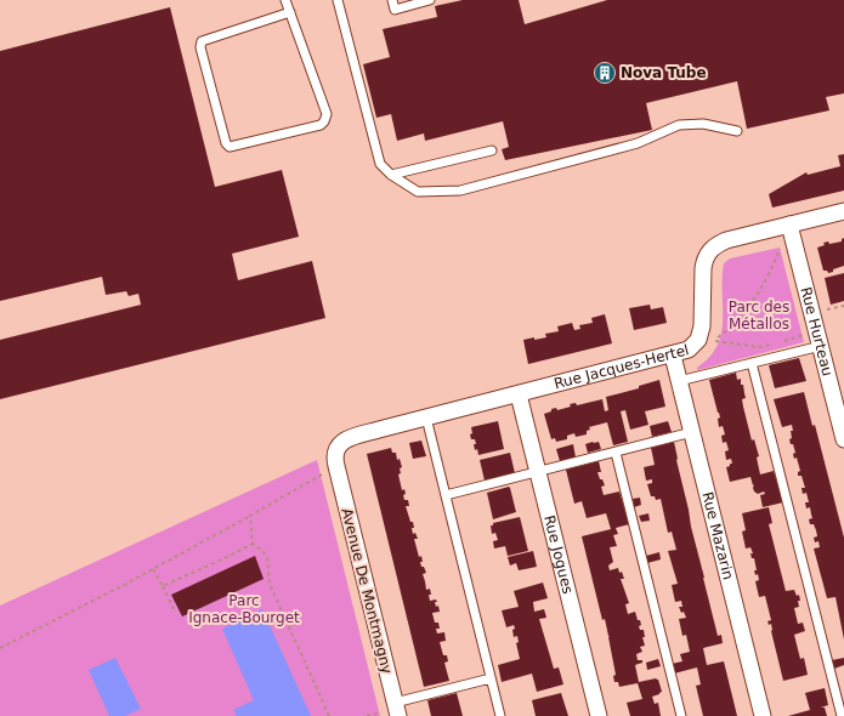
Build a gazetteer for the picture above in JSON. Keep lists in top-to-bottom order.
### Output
{
  "streets": {
    "street": [
      "Rue Hurteau",
      "Rue Jacques-Hertel",
      "Rue Mazarin",
      "Rue Jogues",
      "Avenue De Montmagny"
    ]
  },
  "crossings": [
    ["Rue Hurteau", "Rue Jacques-Hertel"],
    ["Rue Jacques-Hertel", "Rue Mazarin"],
    ["Rue Jacques-Hertel", "Rue Jogues"],
    ["Rue Jacques-Hertel", "Avenue De Montmagny"]
  ],
  "parks": ["Parc des Métallos", "Parc Ignace-Bourget"],
  "places": {
    "building": ["Nova Tube"]
  }
}
